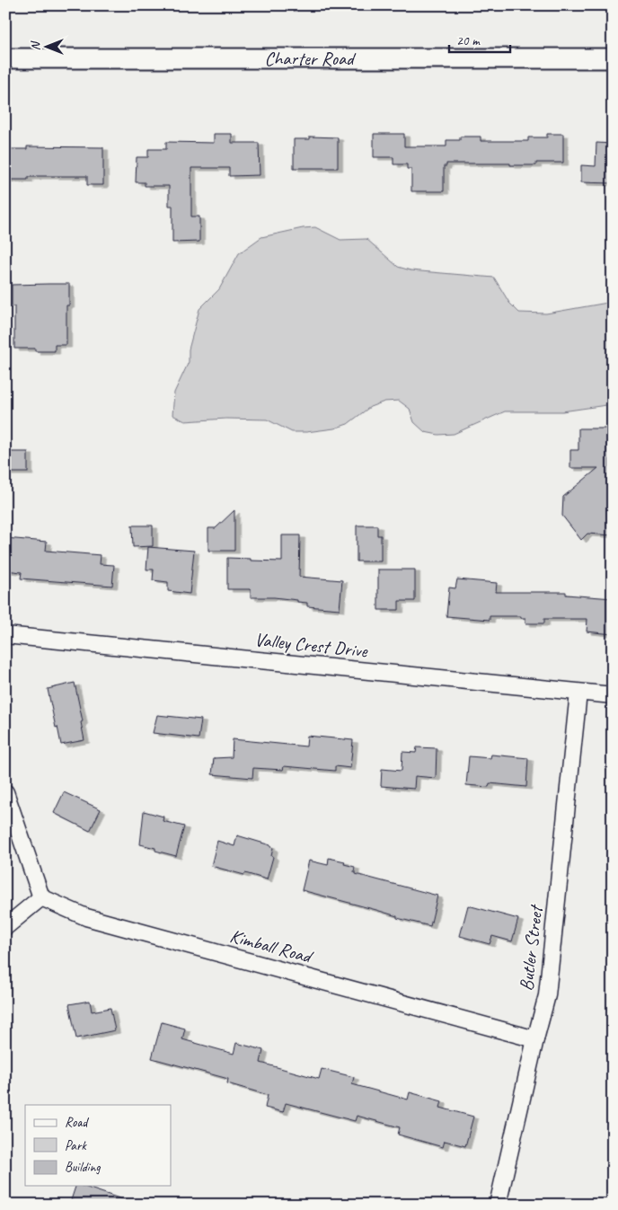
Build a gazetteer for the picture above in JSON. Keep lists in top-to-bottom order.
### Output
{
  "streets": {
    "street": [
      "Charter Road",
      "Valley Crest Drive",
      "Kimball Road",
      "Butler Street"
    ]
  },
  "crossings": [
    ["Valley Crest Drive", "Butler Street"],
    ["Kimball Road", "Butler Street"]
  ],
  "legend": ["Road", "Park", "Building"],
  "scale_bar": "20 m",
  "north": "left"
}
